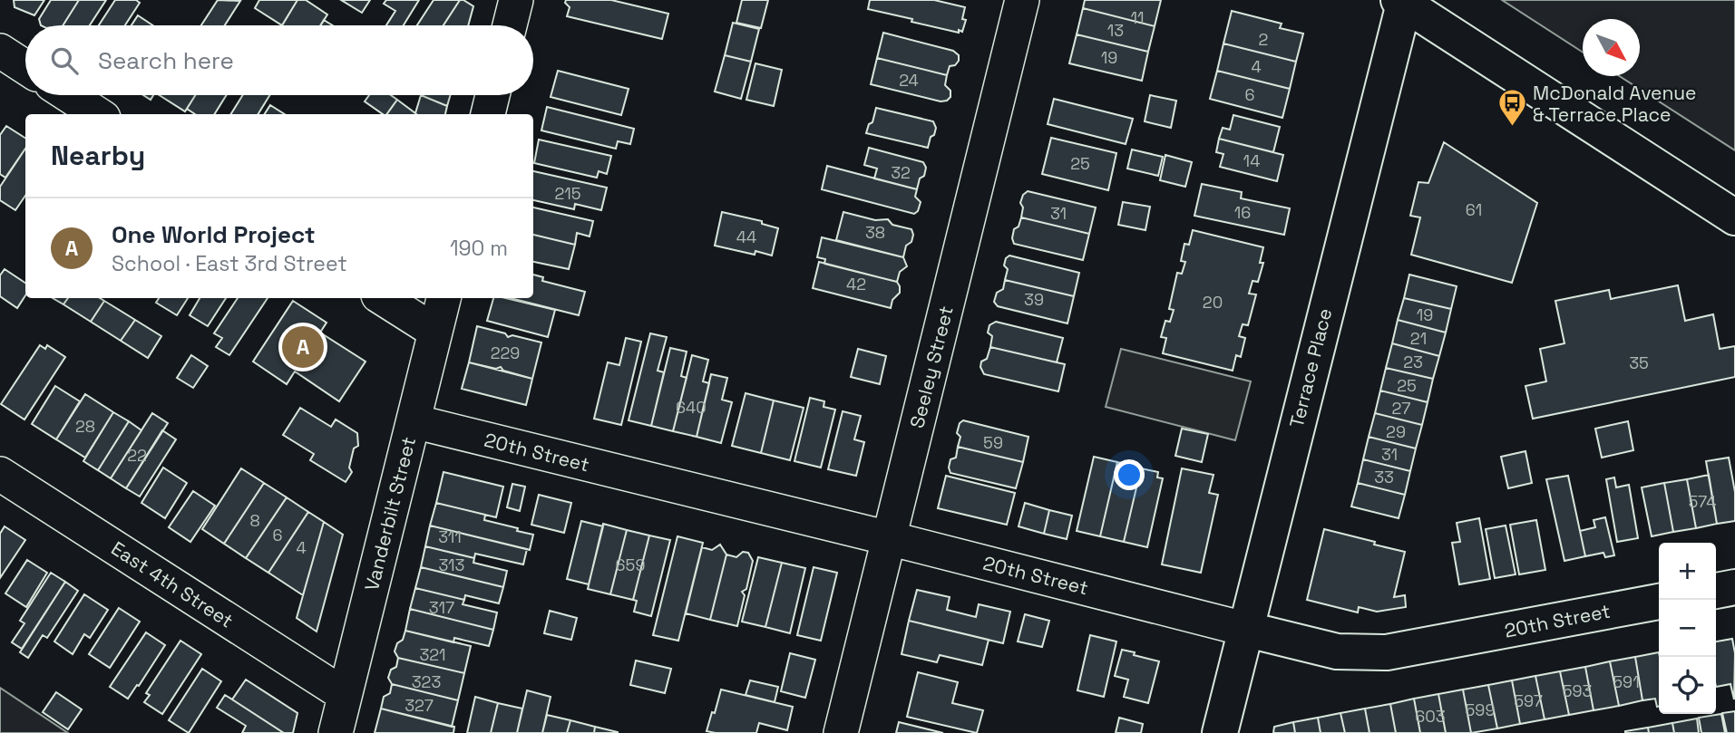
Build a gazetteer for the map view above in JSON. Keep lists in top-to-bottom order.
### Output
{
  "streets": {
    "main road": ["Terrace Place", "20th Street"],
    "street": ["Seeley Street", "Vanderbilt Street", "East 4th Street"]
  },
  "crossings": [
    ["Seeley Street", "20th Street"],
    ["Terrace Place", "20th Street"],
    ["20th Street", "Vanderbilt Street"],
    ["Vanderbilt Street", "East 4th Street"]
  ],
  "places": {
    "bus stop": ["McDonald Avenue & Terrace Place"]
  },
  "house_numbers": [
    "11",
    "13",
    "2",
    "19",
    "4",
    "24",
    "6",
    "14",
    "25",
    "32",
    "215",
    "61",
    "16",
    "31",
    "38",
    "44",
    "42",
    "39",
    "20",
    "19",
    "21",
    "229",
    "23",
    "35",
    "25",
    "640",
    "27",
    "28",
    "29",
    "59",
    "31",
    "22",
    "33",
    "574",
    "8",
    "6",
    "311",
    "4",
    "313",
    "659",
    "317",
    "321",
    "323",
    "591",
    "593",
    "597",
    "327",
    "599",
    "603"
  ],
  "north": "bottom right",
  "page": {
    "search": "Search here",
    "heading": "Nearby",
    "list": [
      {
        "mark": "A",
        "name": "One World Project",
        "note": "School · East 3rd Street",
        "value": "190 m"
      }
    ],
    "pins": "A",
    "map_buttons": ["+", "−"]
  }
}
